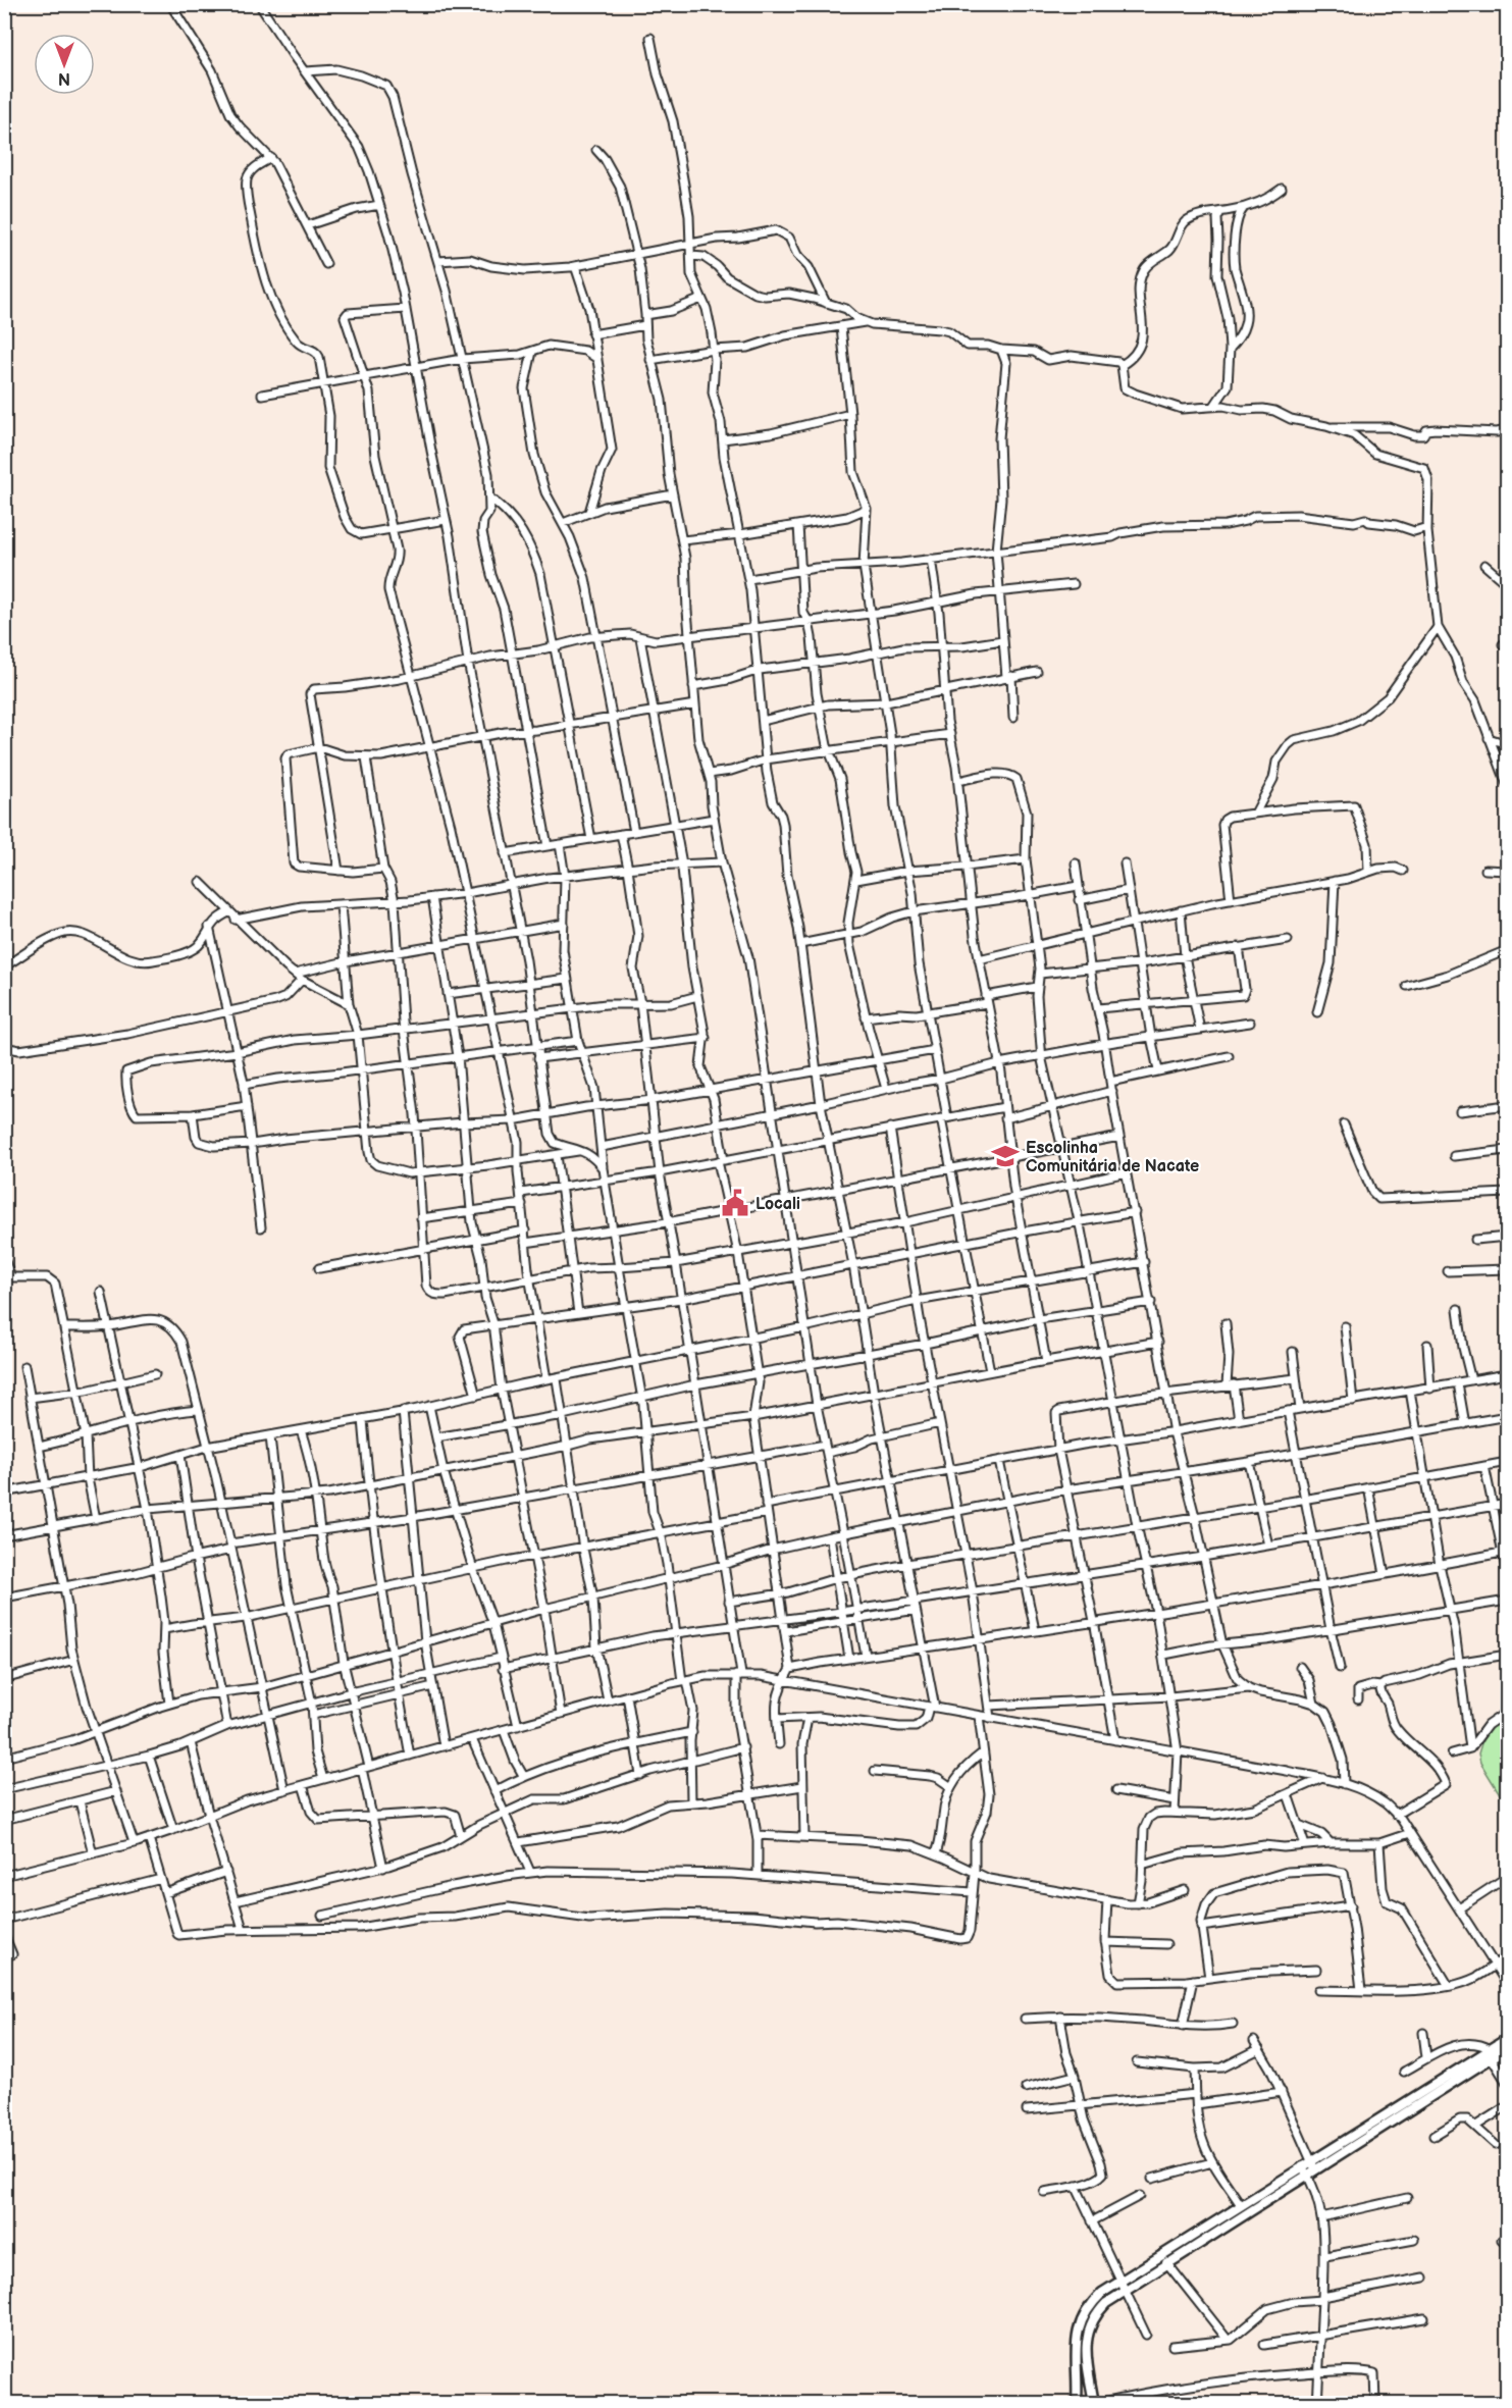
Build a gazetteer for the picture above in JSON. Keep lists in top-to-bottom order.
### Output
{
  "places": {
    "school or university": ["Escolinha Comunitária de Nacate"],
    "public building": ["Locali"]
  },
  "north": "bottom"
}
